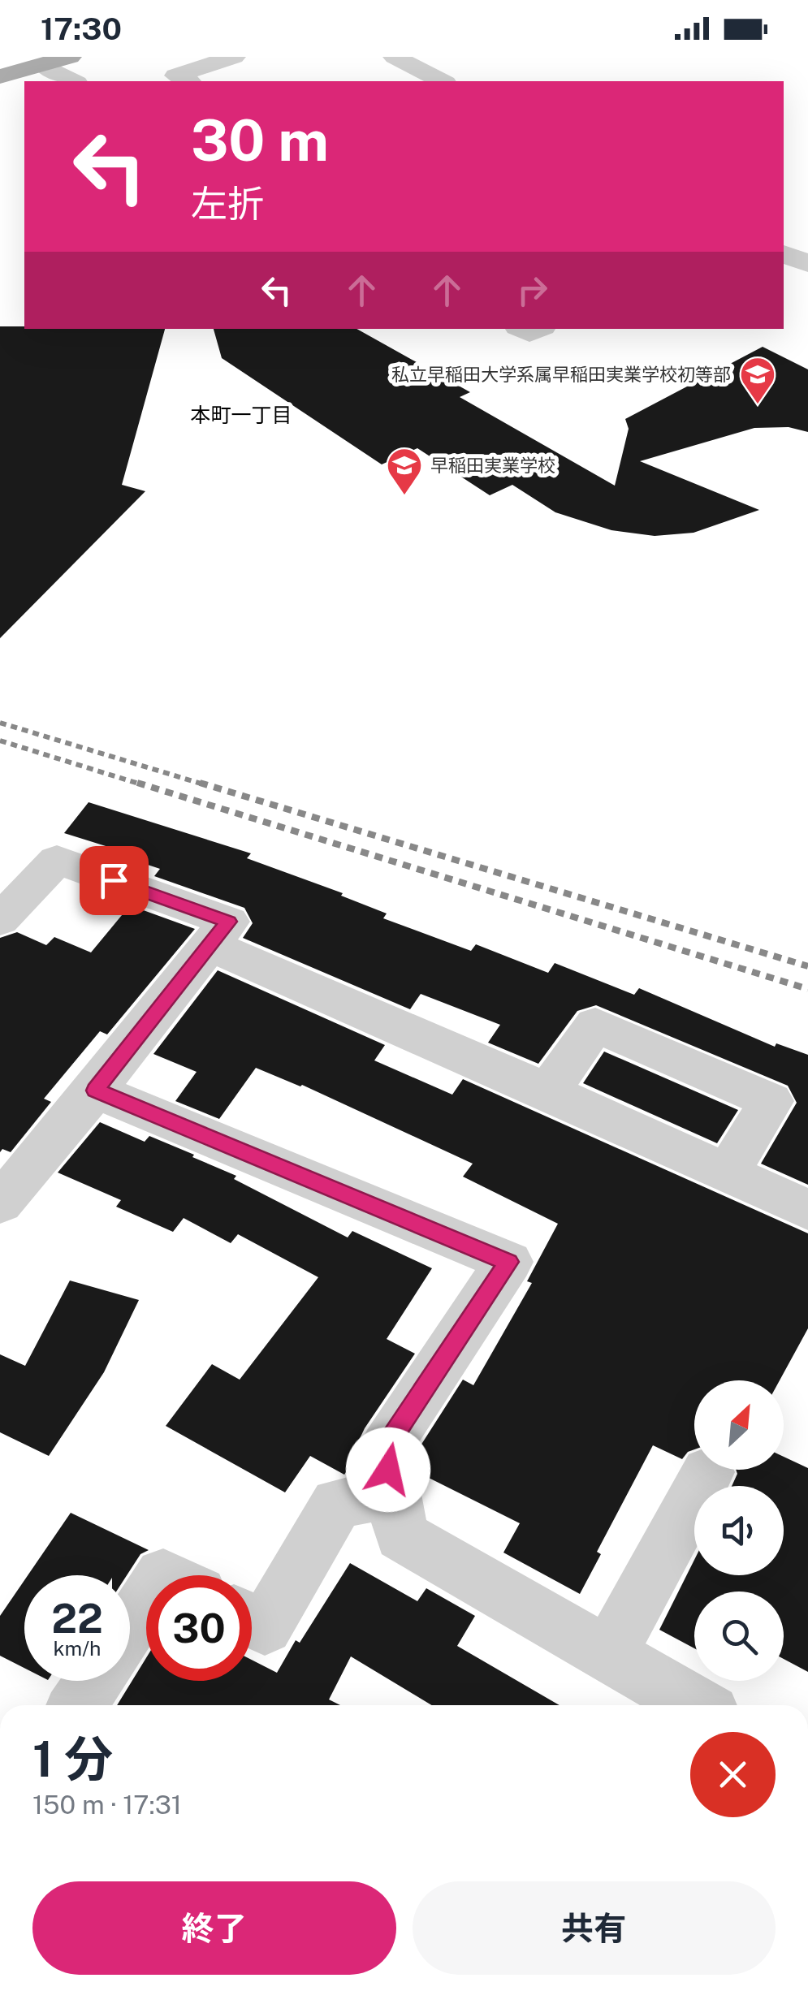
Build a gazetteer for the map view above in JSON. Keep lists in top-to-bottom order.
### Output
{
  "districts": ["本町一丁目"],
  "places": {
    "school or university": ["私立早稲田大学系属早稲田実業学校初等部", "早稲田実業学校"]
  },
  "north": "top right",
  "page": {
    "status": "17:30",
    "turn": ["30 m", "左折"],
    "speed": "22 km/h",
    "limit": "30",
    "heading": ["1 分", "150 m · 17:31"],
    "buttons": ["終了", "共有"]
  }
}
